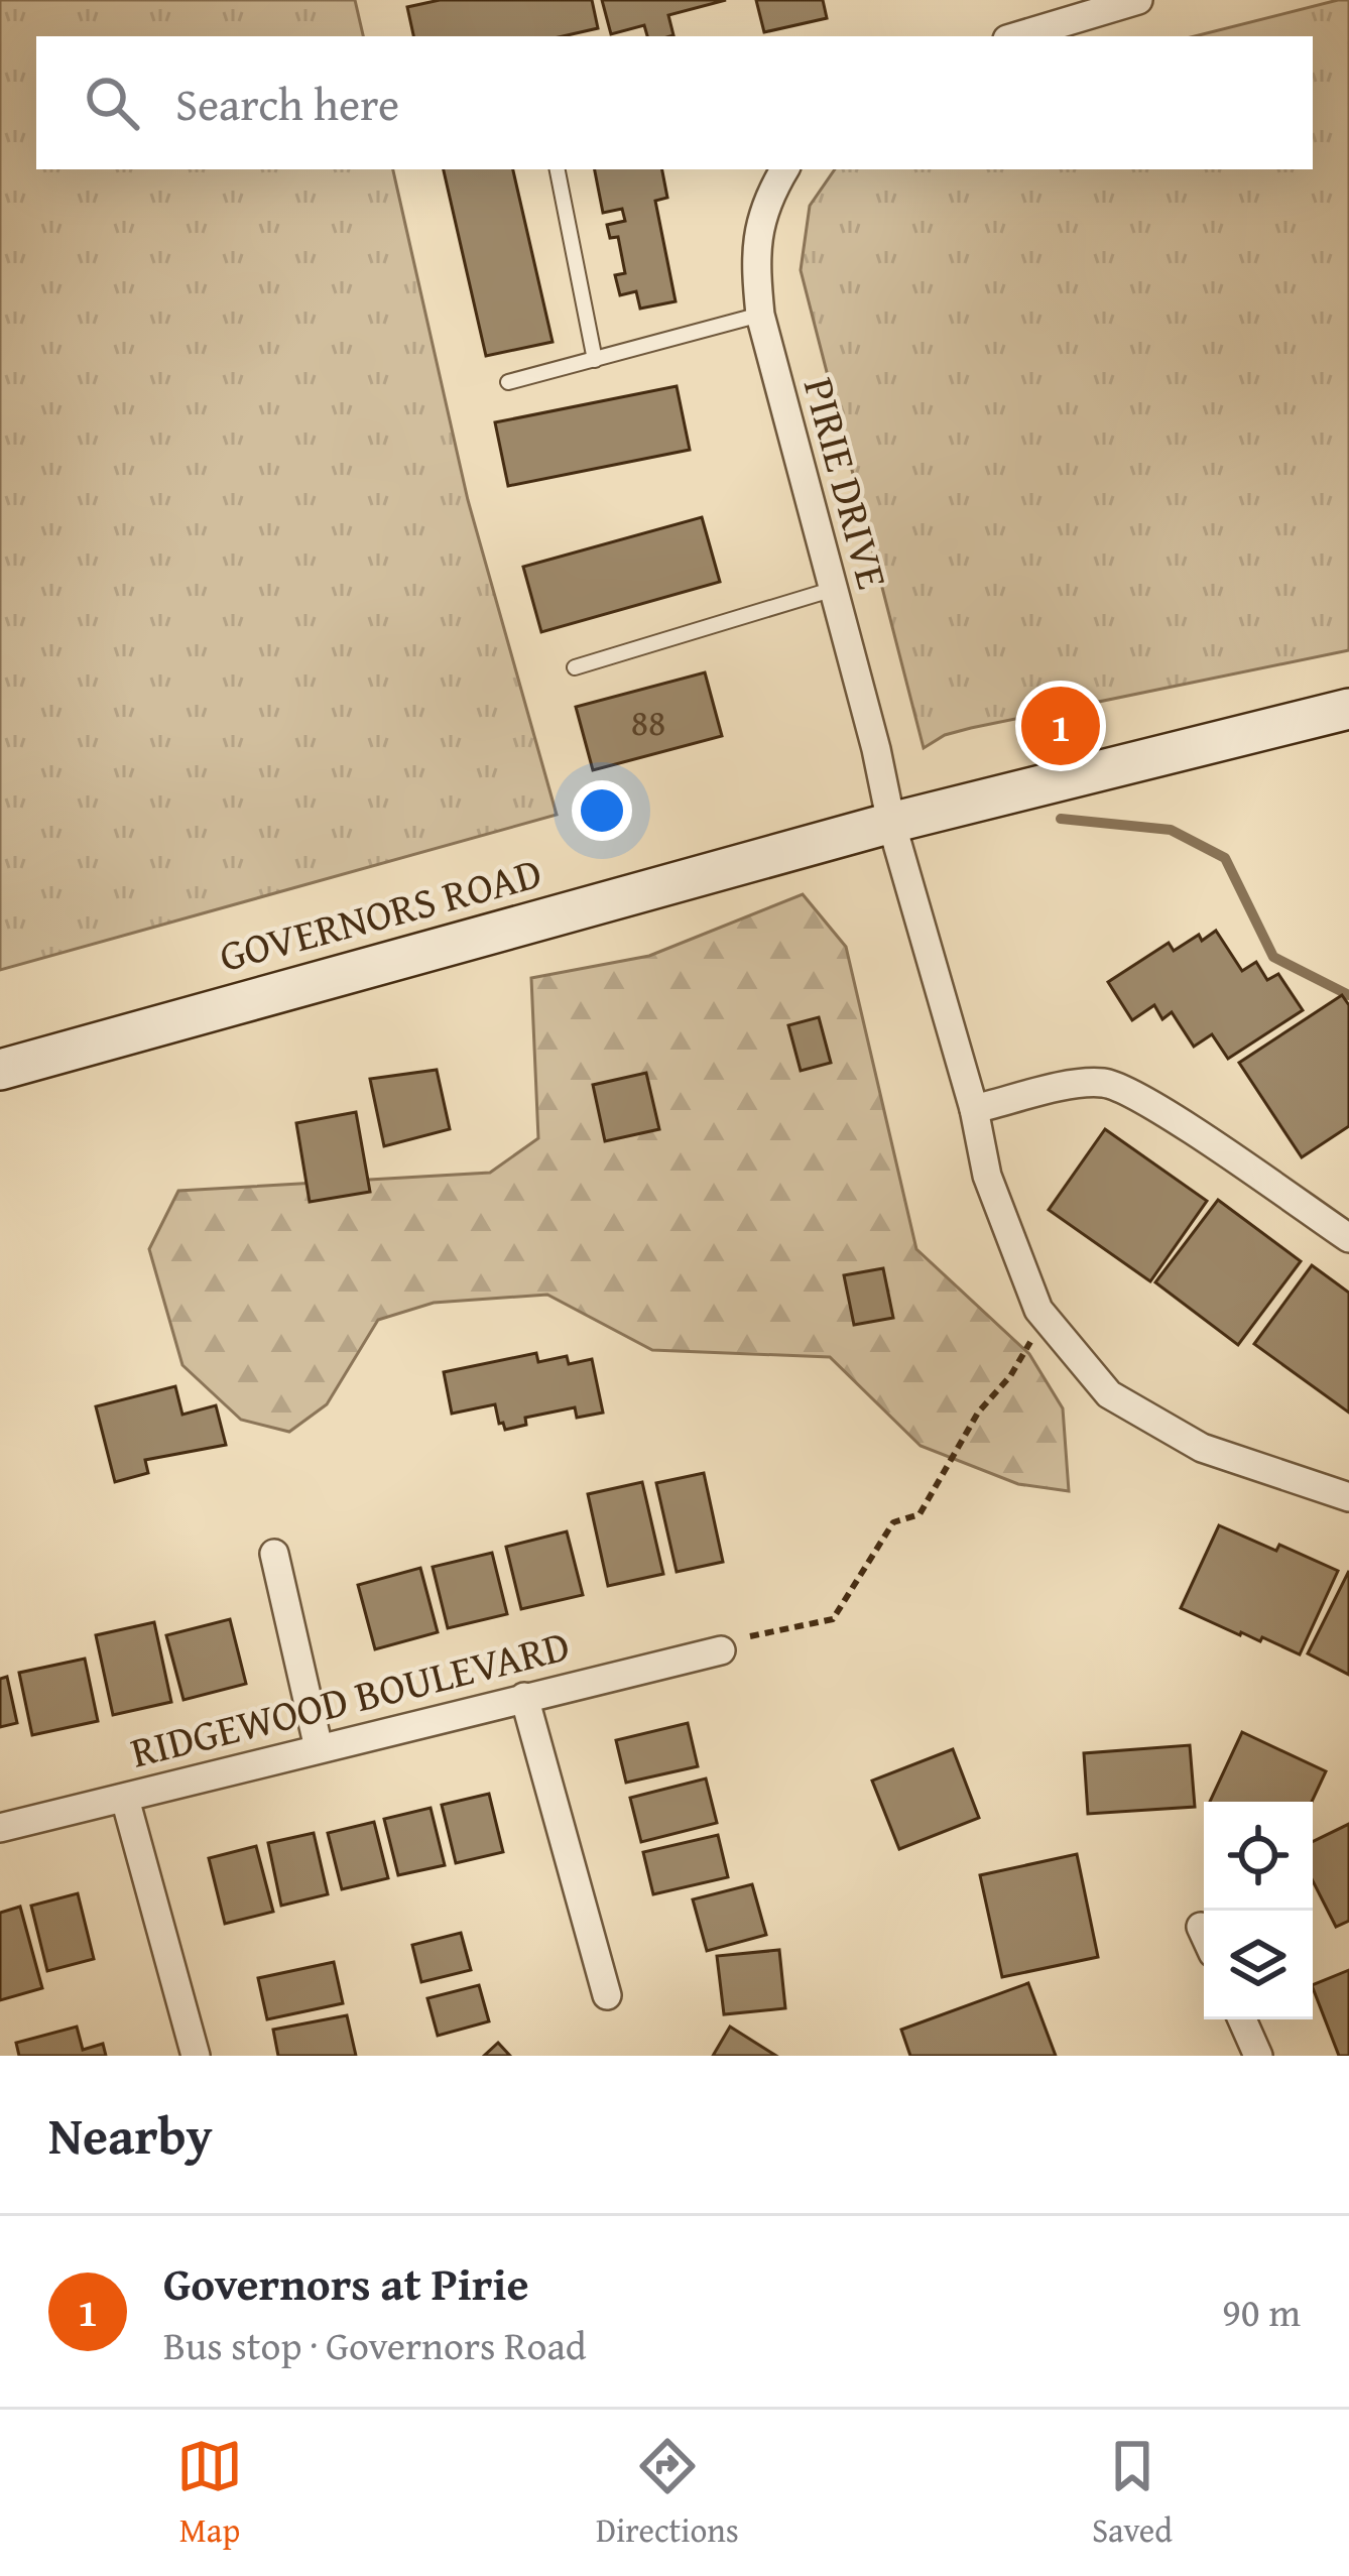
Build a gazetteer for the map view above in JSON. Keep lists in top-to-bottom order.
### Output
{
  "streets": {
    "main road": ["GOVERNORS ROAD"],
    "street": ["PIRIE DRIVE", "RIDGEWOOD BOULEVARD"]
  },
  "crossings": [
    ["PIRIE DRIVE", "GOVERNORS ROAD"]
  ],
  "house_numbers": ["88"],
  "page": {
    "search": "Search here",
    "pins": "1",
    "heading": "Nearby",
    "list": [
      {
        "mark": "1",
        "name": "Governors at Pirie",
        "note": "Bus stop · Governors Road",
        "value": "90 m"
      }
    ],
    "nav": ["Map", "Directions", "Saved"]
  }
}
